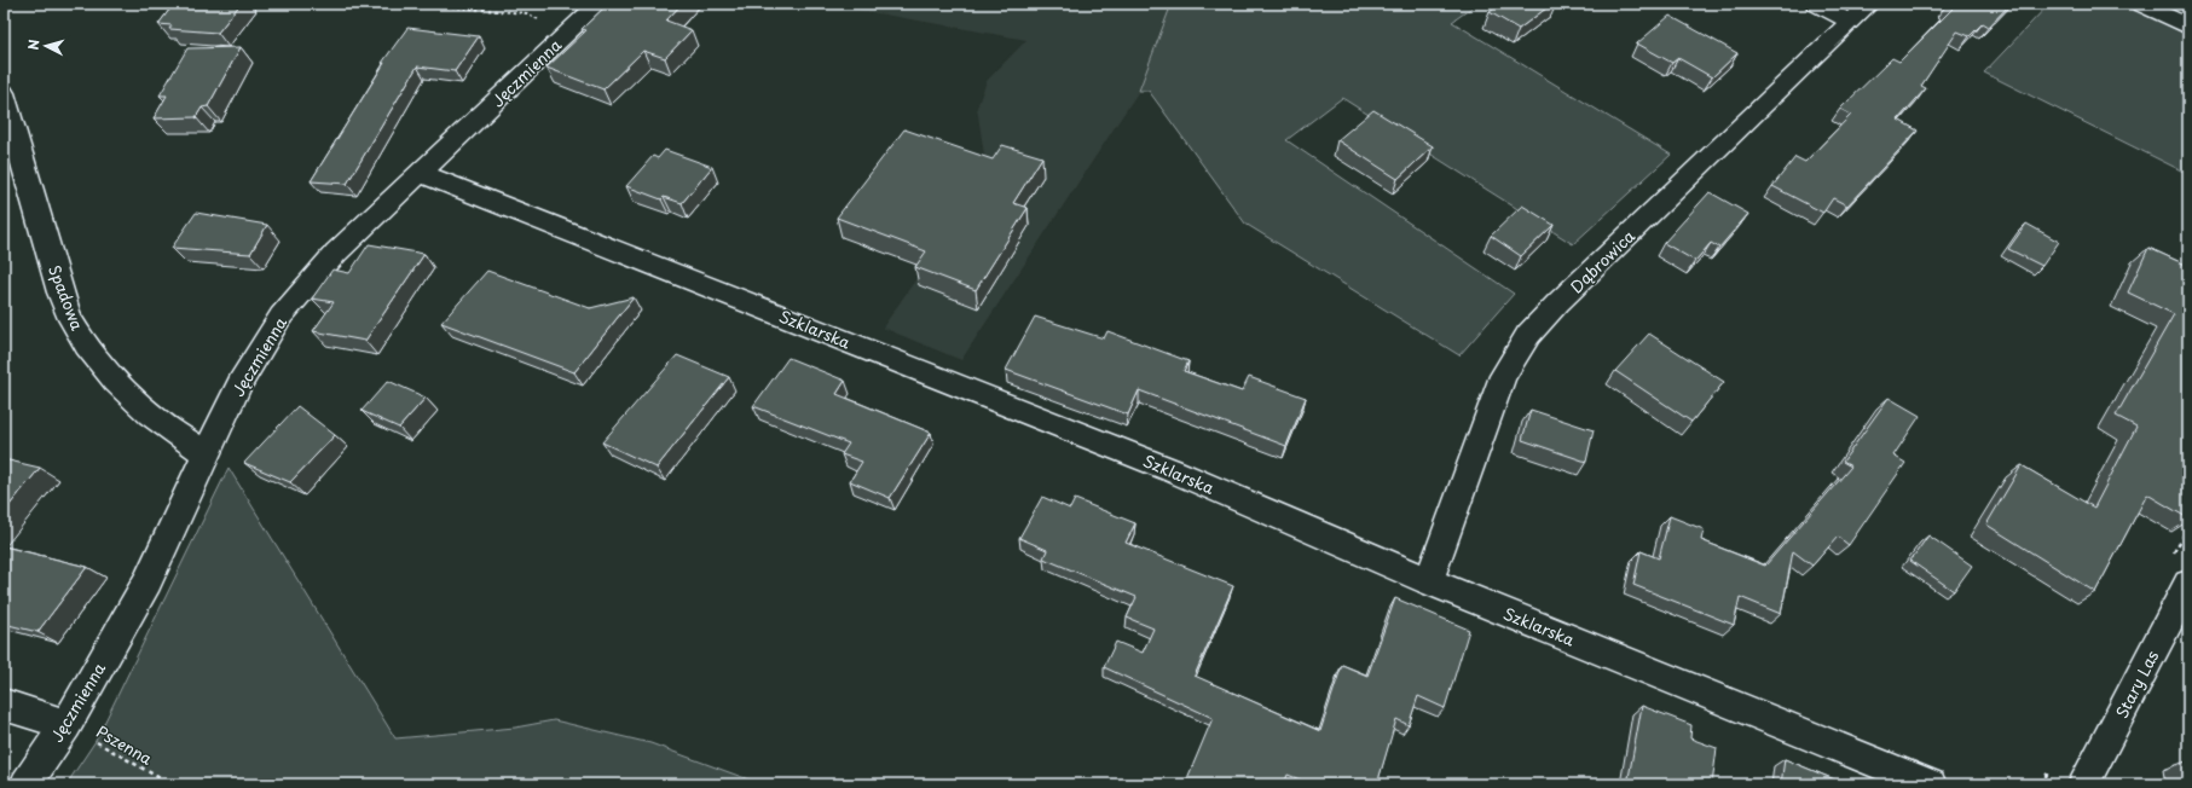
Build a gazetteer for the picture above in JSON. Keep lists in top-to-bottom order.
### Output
{
  "streets": {
    "street": [
      "Jęczmienna",
      "Dąbrowica",
      "Spadowa",
      "Szklarska",
      "Stary Las"
    ],
    "path": ["Pszenna"]
  },
  "crossings": [
    ["Jęczmienna", "Spadowa"],
    ["Jęczmienna", "Szklarska"],
    ["Jęczmienna", "Pszenna"],
    ["Dąbrowica", "Szklarska"]
  ],
  "north": "left"
}
